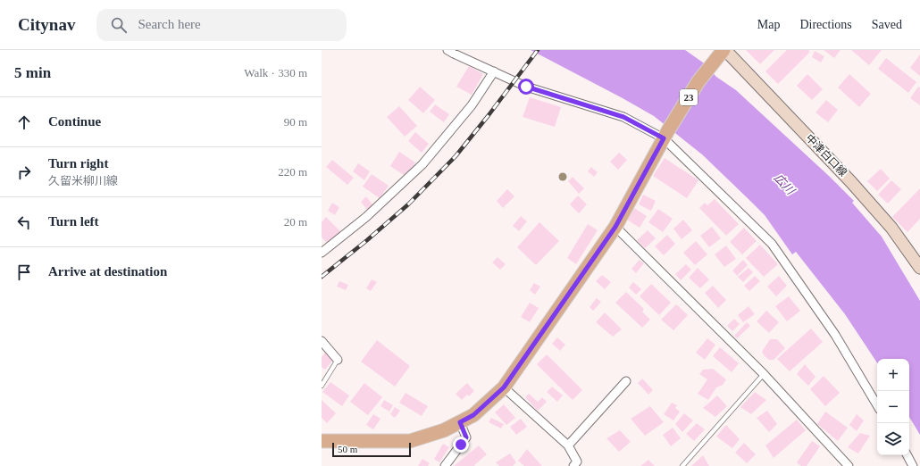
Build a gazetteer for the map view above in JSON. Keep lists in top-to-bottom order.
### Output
{
  "streets": {
    "main road": ["23", "中津白口線"]
  },
  "crossings": [
    ["23", "中津白口線"]
  ],
  "water": ["広川"],
  "scale_bar": "50 m",
  "page": {
    "header": "Citynav",
    "search": "Search here",
    "nav": ["Map", "Directions", "Saved"],
    "heading": ["5 min", "Walk · 330 m"],
    "list": [
      ["Continue", "90 m"],
      ["Turn right", "久留米柳川線", "220 m"],
      ["Turn left", "20 m"],
      "Arrive at destination"
    ],
    "map_buttons": ["+", "−"],
    "scale": "50 m"
  }
}
